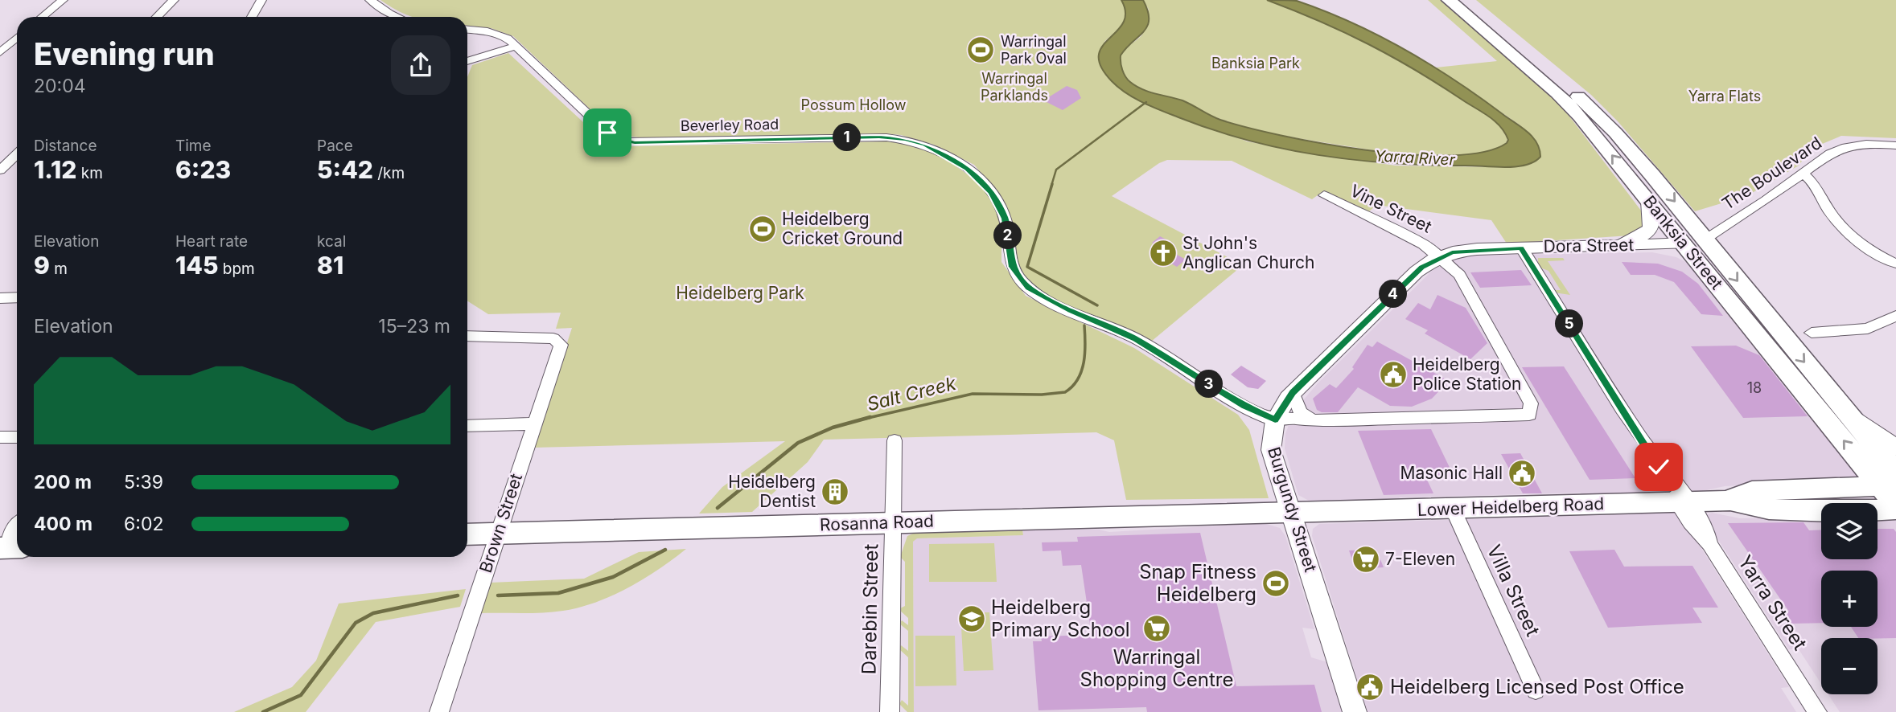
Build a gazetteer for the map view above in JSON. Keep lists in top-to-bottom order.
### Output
{
  "streets": {
    "highway": ["Banksia Street", "Lower Heidelberg Road", "Rosanna Road"],
    "main road": ["Dora Street", "Burgundy Street"],
    "street": [
      "Beverley Road",
      "The Boulevard",
      "Vine Street",
      "Brown Street",
      "Villa Street",
      "Yarra Street",
      "Darebin Street"
    ]
  },
  "crossings": [
    ["Beverley Road", "Burgundy Street"],
    ["The Boulevard", "Banksia Street"],
    ["The Boulevard", "Dora Street"],
    ["Vine Street", "Dora Street"],
    ["Banksia Street", "Dora Street"],
    ["Banksia Street", "Lower Heidelberg Road"],
    ["Dora Street", "Yarra Street"],
    ["Lower Heidelberg Road", "Burgundy Street"],
    ["Lower Heidelberg Road", "Rosanna Road"],
    ["Lower Heidelberg Road", "Villa Street"],
    ["Lower Heidelberg Road", "Yarra Street"],
    ["Burgundy Street", "Rosanna Road"],
    ["Brown Street", "Rosanna Road"],
    ["Rosanna Road", "Darebin Street"]
  ],
  "water": ["Yarra River", "Salt Creek"],
  "parks": [
    "Banksia Park",
    "Warringal Parklands",
    "Yarra Flats",
    "Possum Hollow",
    "Heidelberg Park"
  ],
  "places": {
    "sports": ["Warringal Park Oval", "Heidelberg Cricket Ground", "Snap Fitness Heidelberg"],
    "church": ["St John's Anglican Church"],
    "public building": ["Heidelberg Police Station", "Masonic Hall", "Heidelberg Licensed Post Office"],
    "building": ["Heidelberg Dentist"],
    "supermarket": ["7-Eleven", "Warringal Shopping Centre"],
    "school or university": ["Heidelberg Primary School"]
  },
  "house_numbers": ["18"],
  "page": {
    "heading": ["Evening run", "20:04"],
    "stats": [
      ["Distance", "1.12 km"],
      ["Time", "6:23"],
      ["Pace", "5:42 /km"],
      ["Elevation", "9 m"],
      ["Heart rate", "145 bpm"],
      ["kcal", "81"]
    ],
    "pins": [
      "1",
      "2",
      "4",
      "5",
      "3"
    ],
    "chart": ["Elevation", "15–23 m"],
    "list": [
      {
        "name": "200 m",
        "note": "5:39"
      },
      {
        "name": "400 m",
        "note": "6:02"
      }
    ],
    "map_buttons": ["+", "−"]
  }
}
